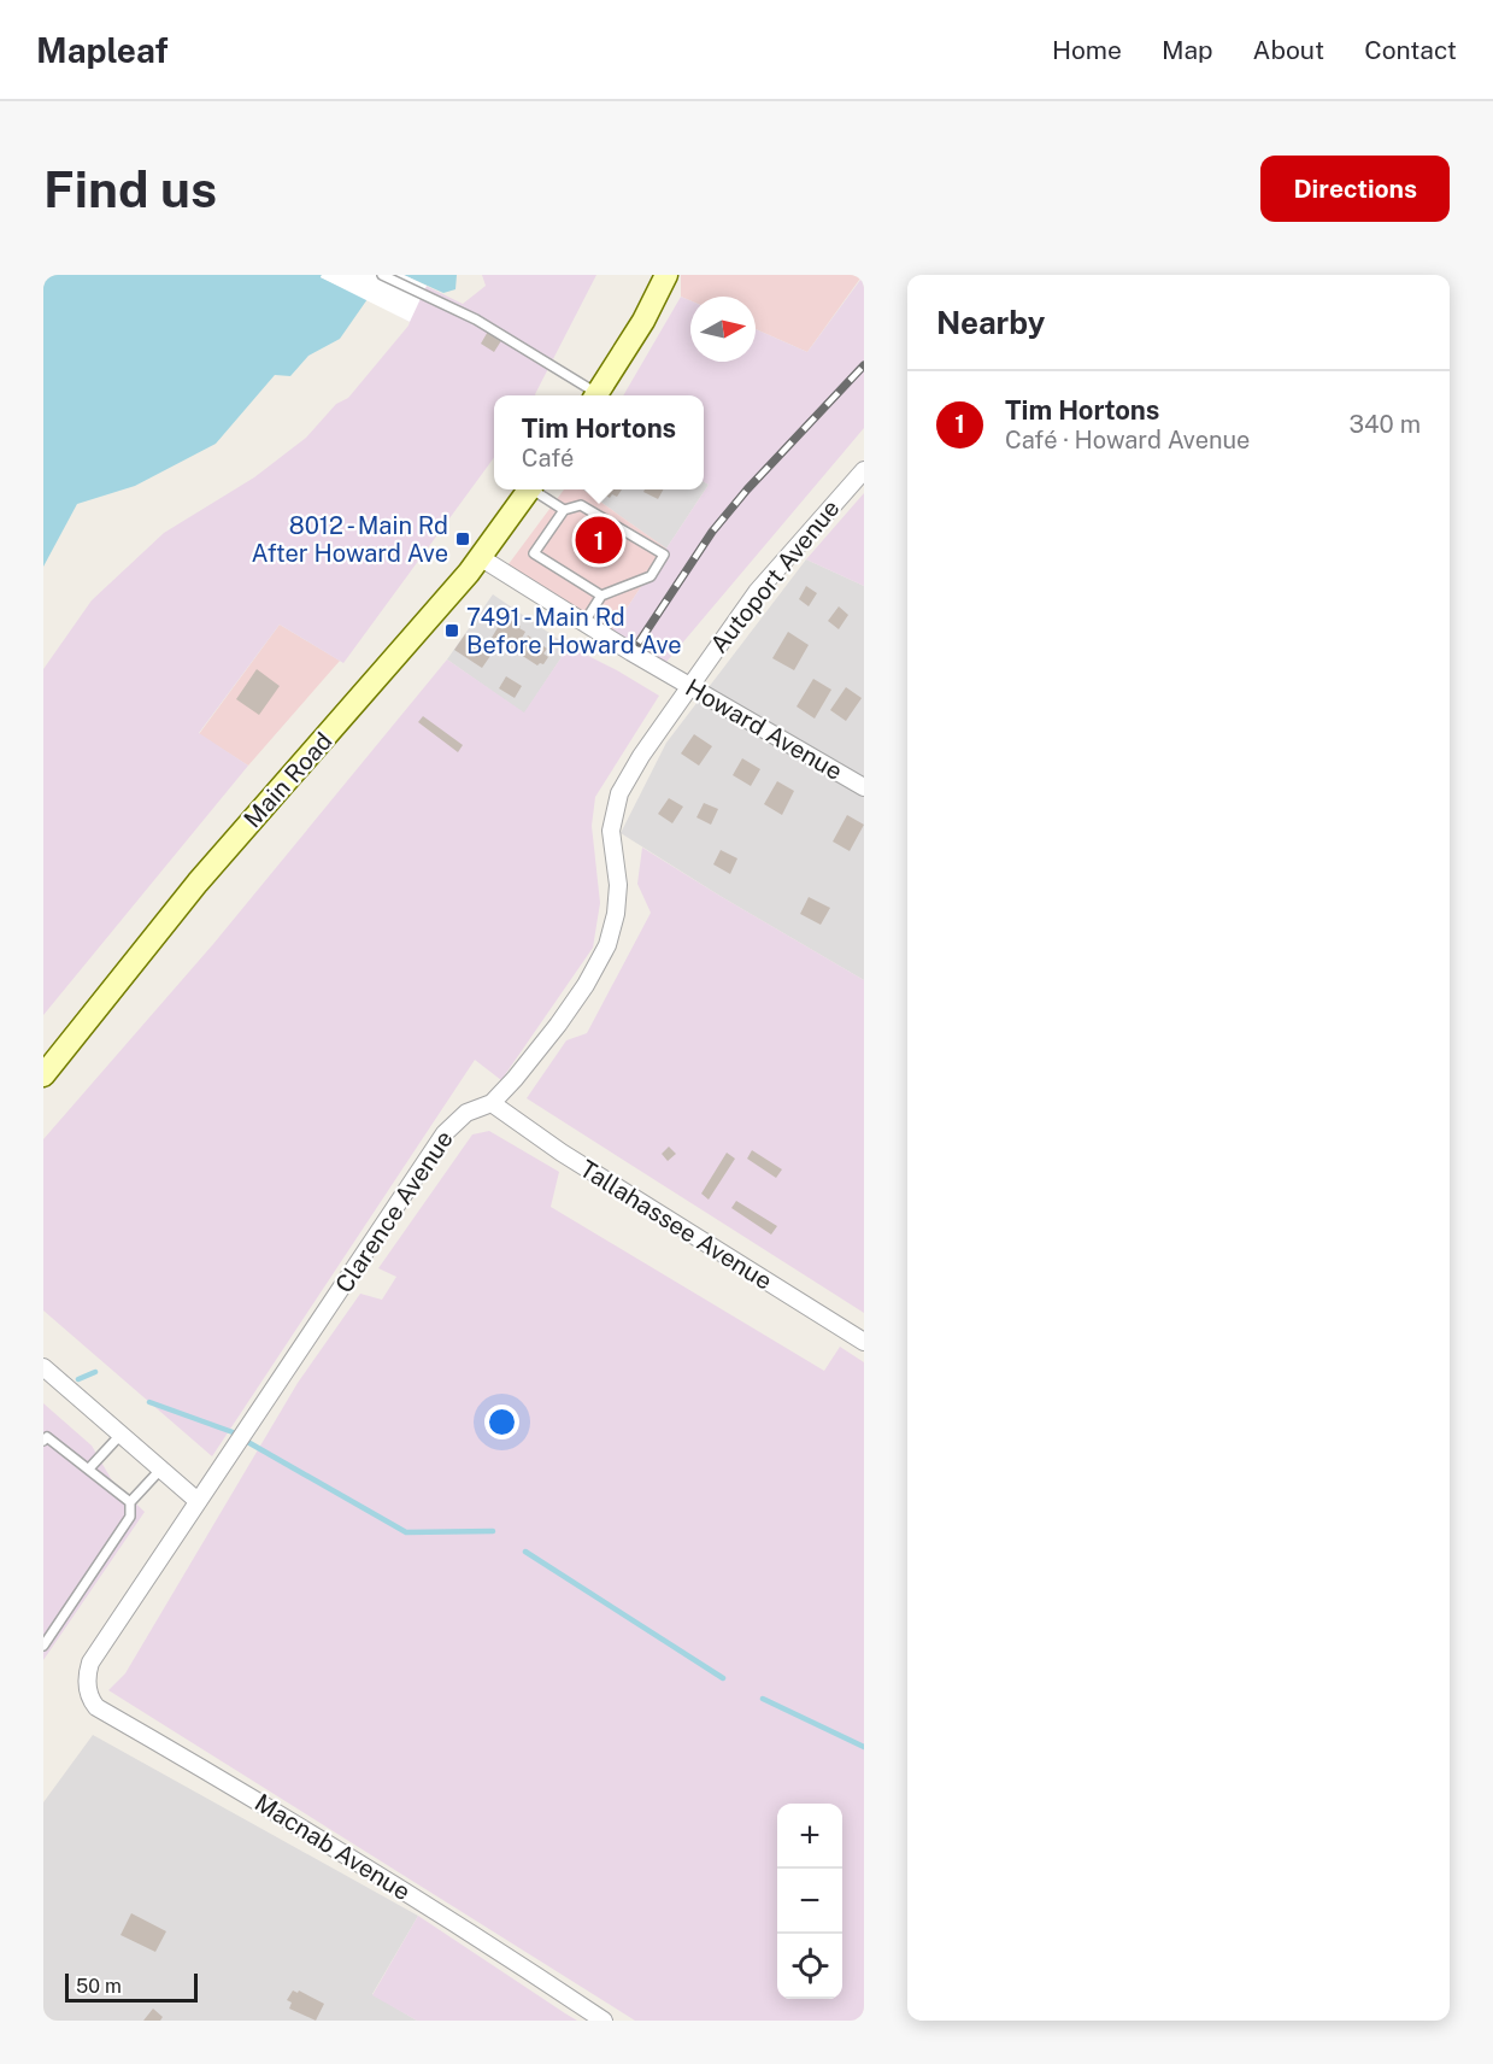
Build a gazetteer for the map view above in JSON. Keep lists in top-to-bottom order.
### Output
{
  "streets": {
    "main road": ["Main Road"],
    "street": [
      "Autoport Avenue",
      "Howard Avenue",
      "Clarence Avenue",
      "Tallahassee Avenue",
      "Macnab Avenue"
    ]
  },
  "crossings": [
    ["Autoport Avenue", "Howard Avenue"],
    ["Autoport Avenue", "Clarence Avenue"],
    ["Howard Avenue", "Main Road"],
    ["Howard Avenue", "Clarence Avenue"],
    ["Clarence Avenue", "Tallahassee Avenue"],
    ["Clarence Avenue", "Macnab Avenue"]
  ],
  "places": {
    "transit": ["8012 - Main Rd After Howard Ave", "7491 - Main Rd Before Howard Ave"]
  },
  "scale_bar": "50 m",
  "north": "right",
  "page": {
    "header": "Mapleaf",
    "nav": [
      "Home",
      "Map",
      "About",
      "Contact"
    ],
    "buttons": "Directions",
    "title": "Find us",
    "heading": "Nearby",
    "list": [
      {
        "mark": "1",
        "name": "Tim Hortons",
        "note": "Café · Howard Avenue",
        "value": "340 m"
      }
    ],
    "popup": ["Tim Hortons", "Café"],
    "pins": "1",
    "map_buttons": ["+", "−"],
    "scale": "50 m"
  }
}
